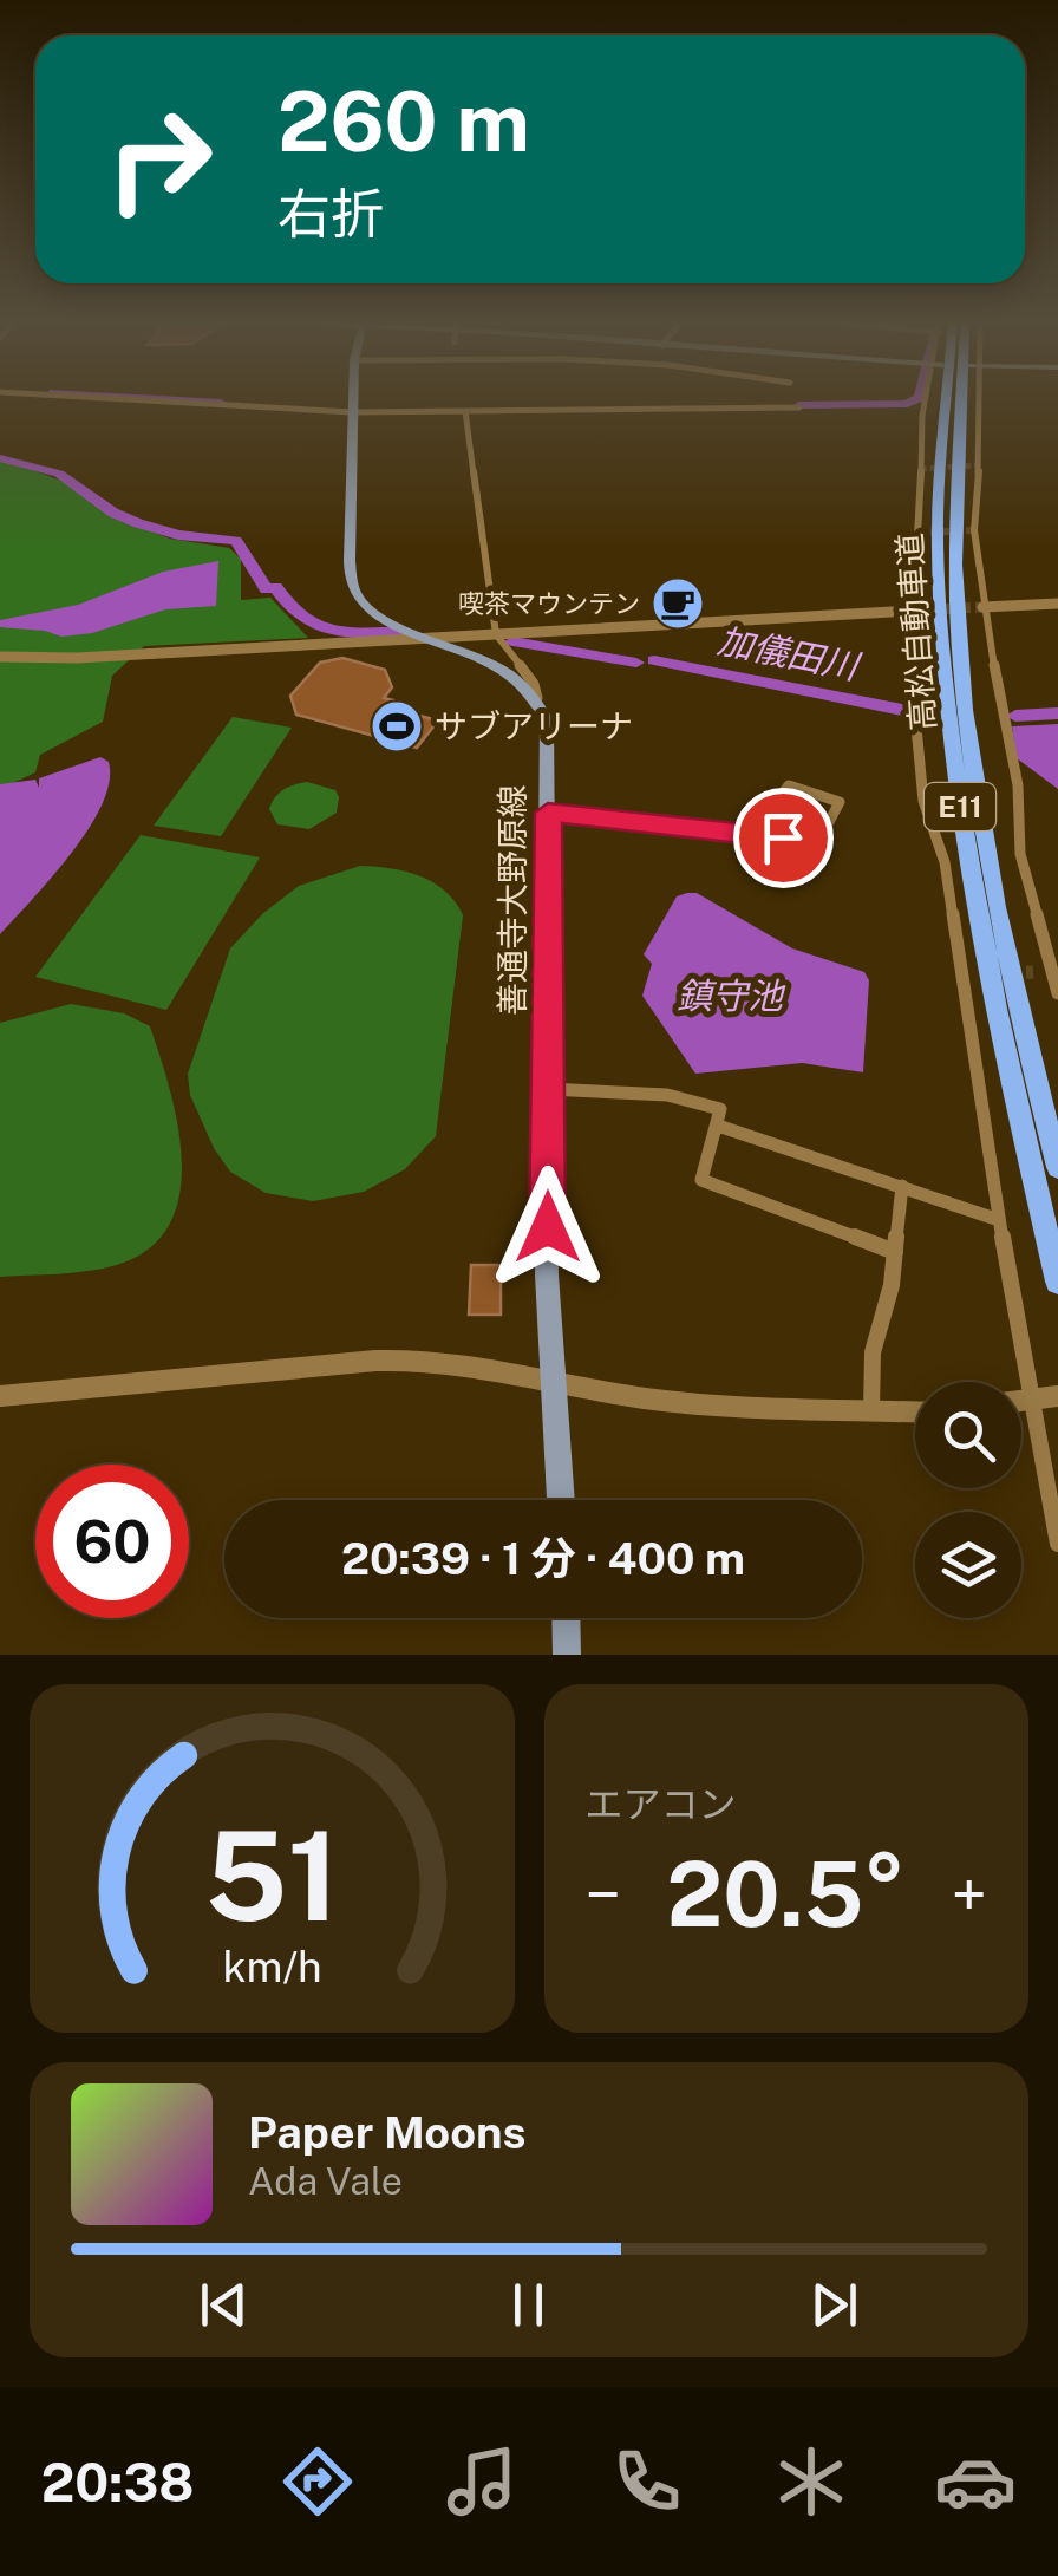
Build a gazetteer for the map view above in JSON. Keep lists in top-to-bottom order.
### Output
{
  "streets": {
    "highway": ["高松自動車道", "E11"],
    "main road": ["善通寺大野原線"]
  },
  "water": ["加儀田川", "鎮守池"],
  "places": {
    "cafe": ["喫茶マウンテン"],
    "sports": ["サブアリーナ"]
  },
  "page": {
    "turn": ["260 m", "右折"],
    "limit": "60",
    "trip": "20:39 · 1 分 · 400 m",
    "tile": "エアコン",
    "heat": ["−", "20.5°", "+"],
    "song": ["Paper Moons", "Ada Vale"],
    "tabs": "20:38",
    "gauge": ["51", "km/h"]
  }
}
